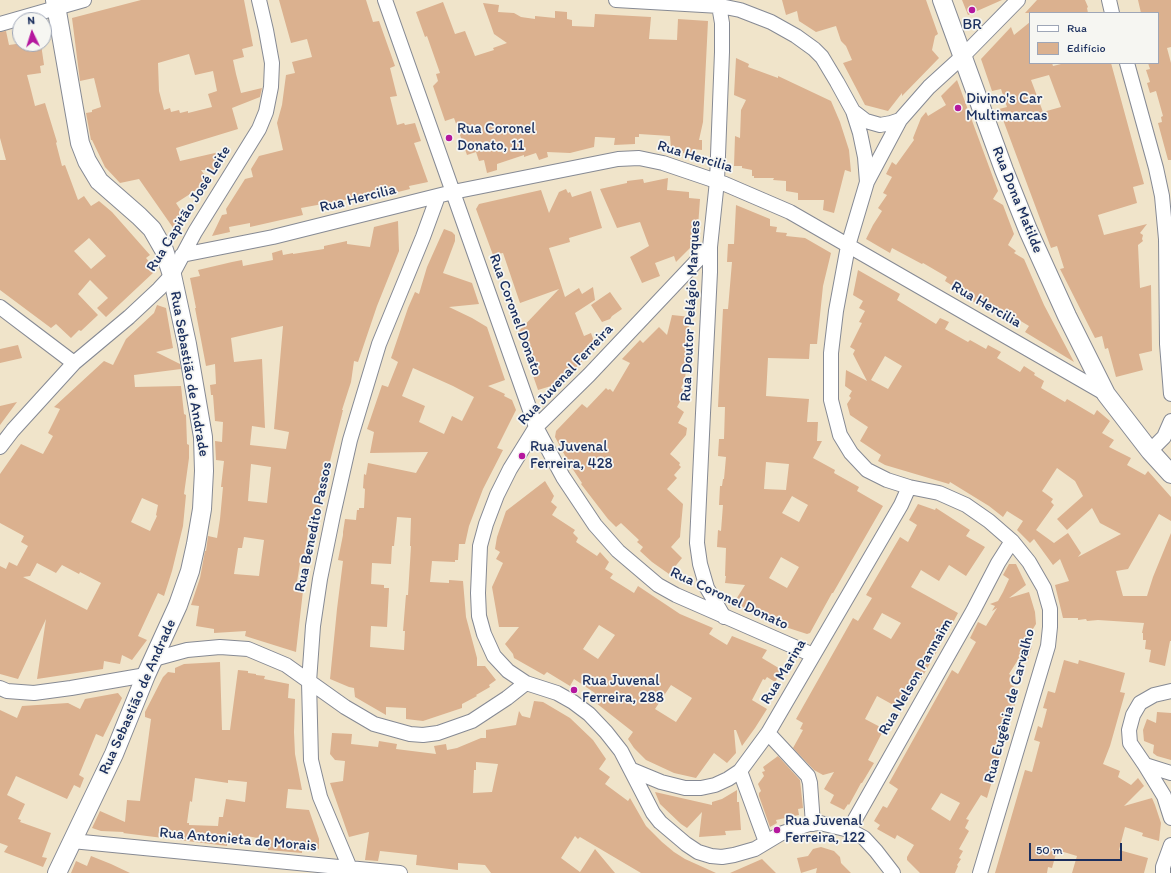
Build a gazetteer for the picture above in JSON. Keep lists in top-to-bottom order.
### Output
{
  "streets": {
    "street": [
      "Rua Hercilia",
      "Rua Dona Matilde",
      "Rua Capitão José Leite",
      "Rua Doutor Pelágio Marques",
      "Rua Coronel Donato",
      "Rua Sebastião de Andrade",
      "Rua Juvenal Ferreira",
      "Rua Benedito Passos",
      "Rua Marina",
      "Rua Nelson Pannaim",
      "Rua Eugênia de Carvalho",
      "Rua Antonieta de Morais"
    ]
  },
  "crossings": [
    ["Rua Hercilia", "Rua Dona Matilde"],
    ["Rua Hercilia", "Rua Capitão José Leite"],
    ["Rua Hercilia", "Rua Doutor Pelágio Marques"],
    ["Rua Hercilia", "Rua Coronel Donato"],
    ["Rua Hercilia", "Rua Benedito Passos"],
    ["Rua Hercilia", "Rua Eugênia de Carvalho"],
    ["Rua Dona Matilde", "Rua Eugênia de Carvalho"],
    ["Rua Capitão José Leite", "Rua Sebastião de Andrade"],
    ["Rua Doutor Pelágio Marques", "Rua Coronel Donato"],
    ["Rua Doutor Pelágio Marques", "Rua Juvenal Ferreira"],
    ["Rua Coronel Donato", "Rua Juvenal Ferreira"],
    ["Rua Coronel Donato", "Rua Marina"],
    ["Rua Sebastião de Andrade", "Rua Antonieta de Morais"],
    ["Rua Juvenal Ferreira", "Rua Marina"],
    ["Rua Juvenal Ferreira", "Rua Nelson Pannaim"],
    ["Rua Benedito Passos", "Rua Antonieta de Morais"],
    ["Rua Marina", "Rua Eugênia de Carvalho"],
    ["Rua Nelson Pannaim", "Rua Eugênia de Carvalho"]
  ],
  "places": [
    "BR",
    "Divino's Car Multimarcas",
    "Rua Coronel Donato, 11",
    "Rua Juvenal Ferreira, 428",
    "Rua Juvenal Ferreira, 288",
    "Rua Juvenal Ferreira, 122"
  ],
  "legend": ["Rua", "Edifício"],
  "scale_bar": "50 m",
  "north": "top"
}
